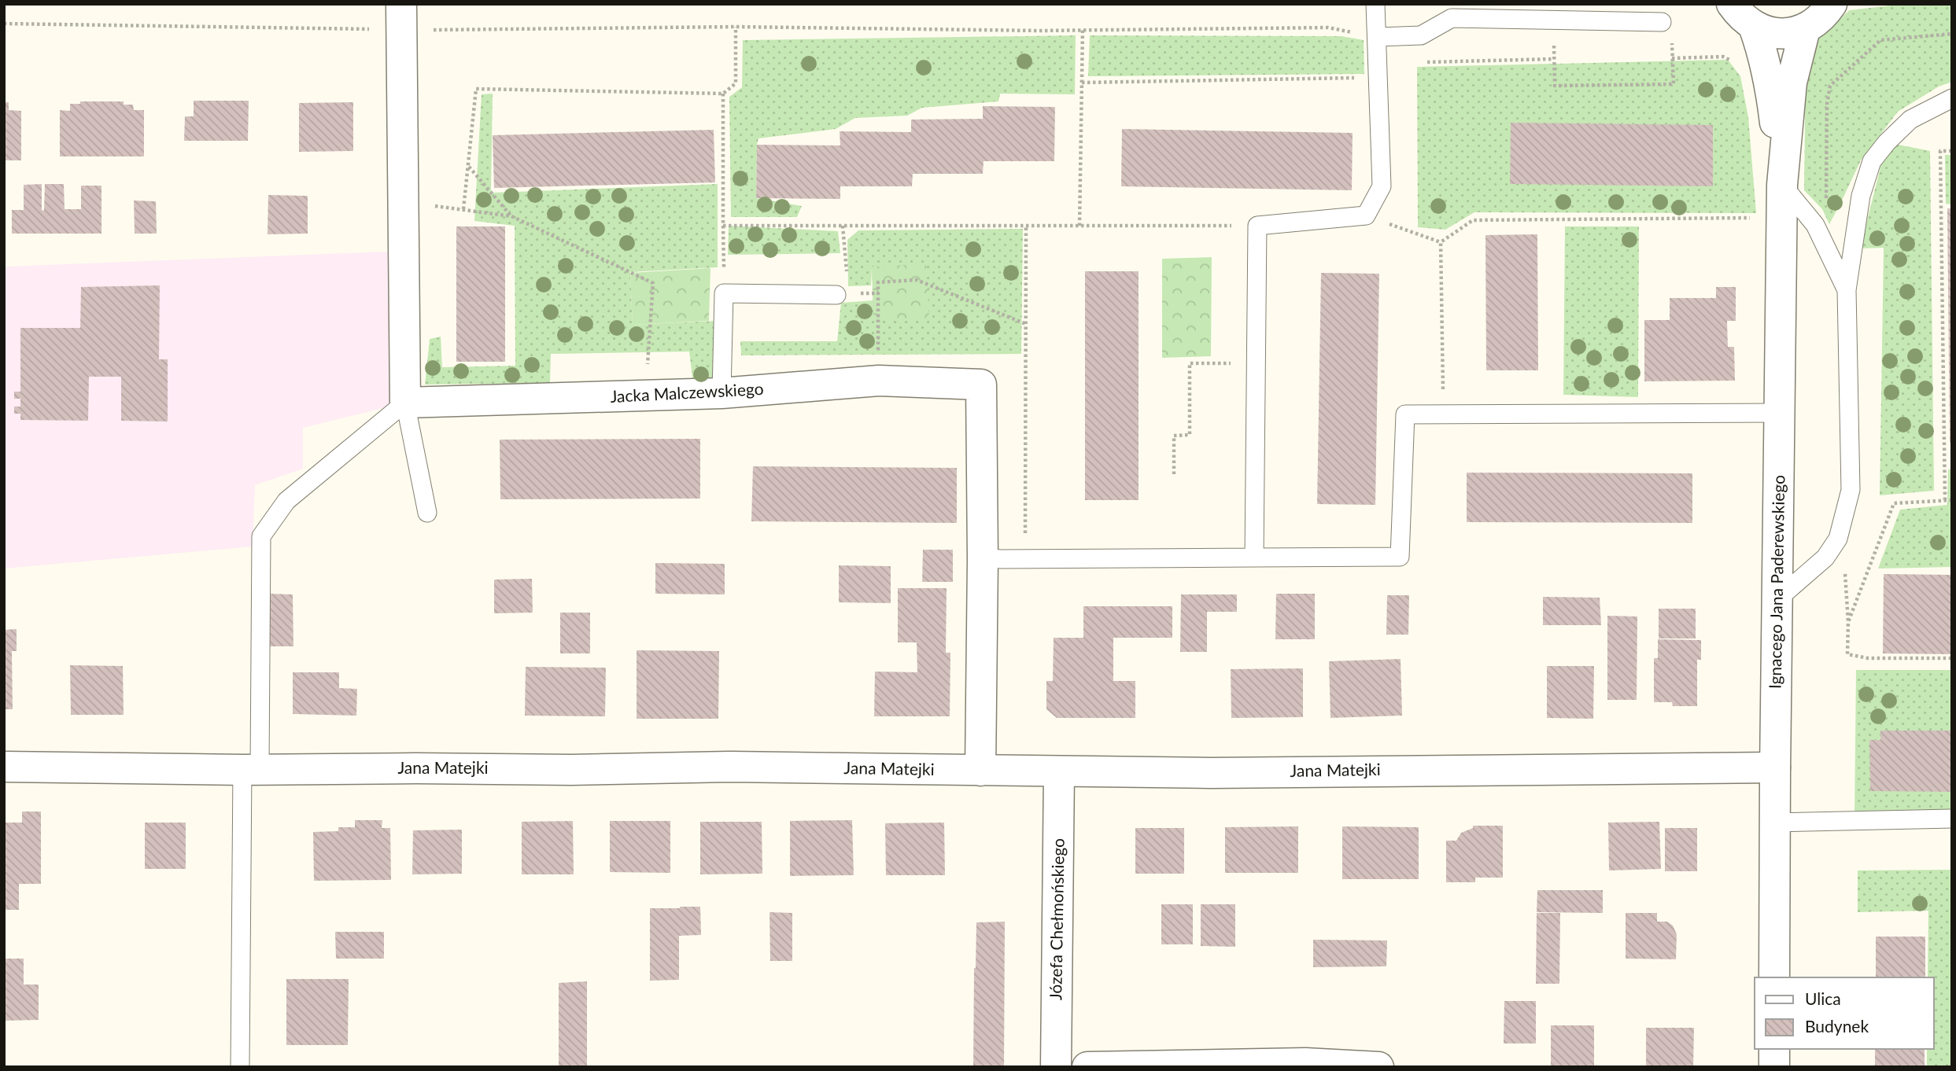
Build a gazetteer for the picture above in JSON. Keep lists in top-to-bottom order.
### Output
{
  "streets": {
    "street": [
      "Jacka Malczewskiego",
      "Ignacego Jana Paderewskiego",
      "Jana Matejki",
      "Józefa Chełmońskiego"
    ]
  },
  "crossings": [
    ["Jacka Malczewskiego", "Jana Matejki"],
    ["Ignacego Jana Paderewskiego", "Jana Matejki"],
    ["Jana Matejki", "Józefa Chełmońskiego"]
  ],
  "legend": ["Ulica", "Budynek"]
}
